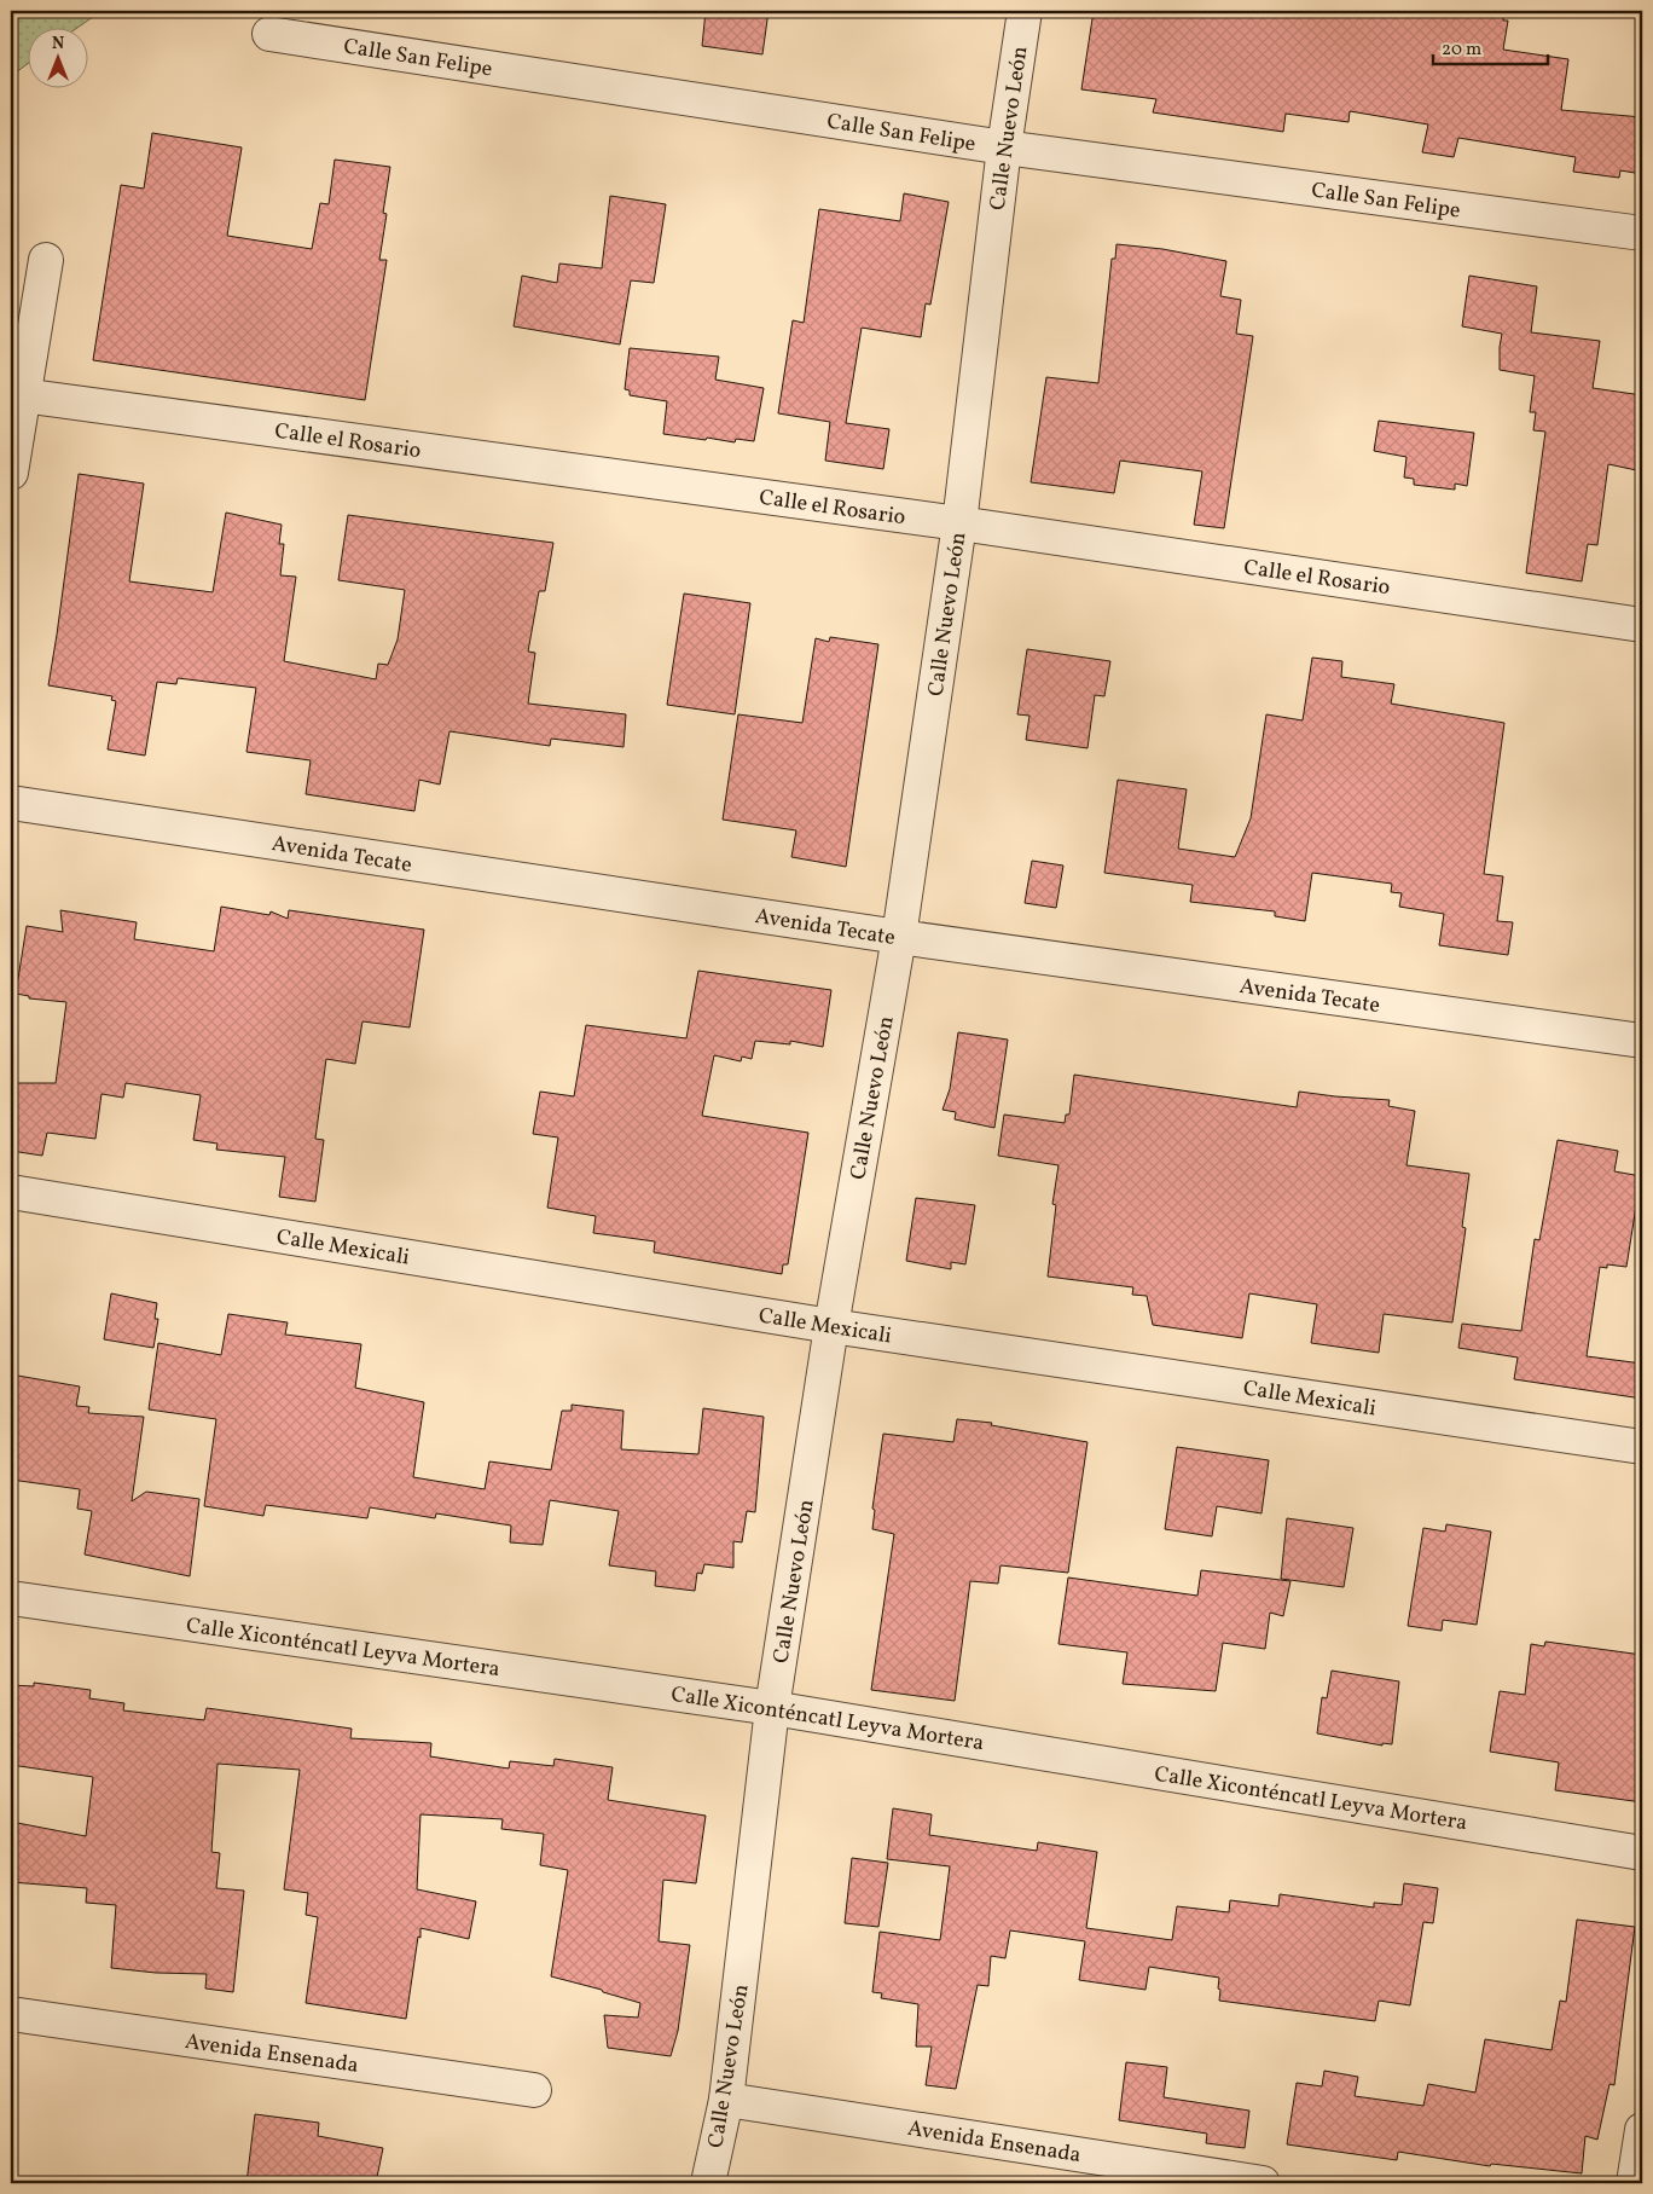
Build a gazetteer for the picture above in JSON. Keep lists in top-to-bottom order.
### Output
{
  "streets": {
    "street": [
      "Calle San Felipe",
      "Calle Nuevo León",
      "Calle el Rosario",
      "Avenida Tecate",
      "Calle Mexicali",
      "Calle Xiconténcatl Leyva Mortera",
      "Avenida Ensenada"
    ]
  },
  "crossings": [
    ["Calle San Felipe", "Calle Nuevo León"],
    ["Calle Nuevo León", "Calle el Rosario"],
    ["Calle Nuevo León", "Avenida Tecate"],
    ["Calle Nuevo León", "Calle Mexicali"],
    ["Calle Nuevo León", "Calle Xiconténcatl Leyva Mortera"],
    ["Calle Nuevo León", "Avenida Ensenada"]
  ],
  "scale_bar": "20 m",
  "north": "top"
}
